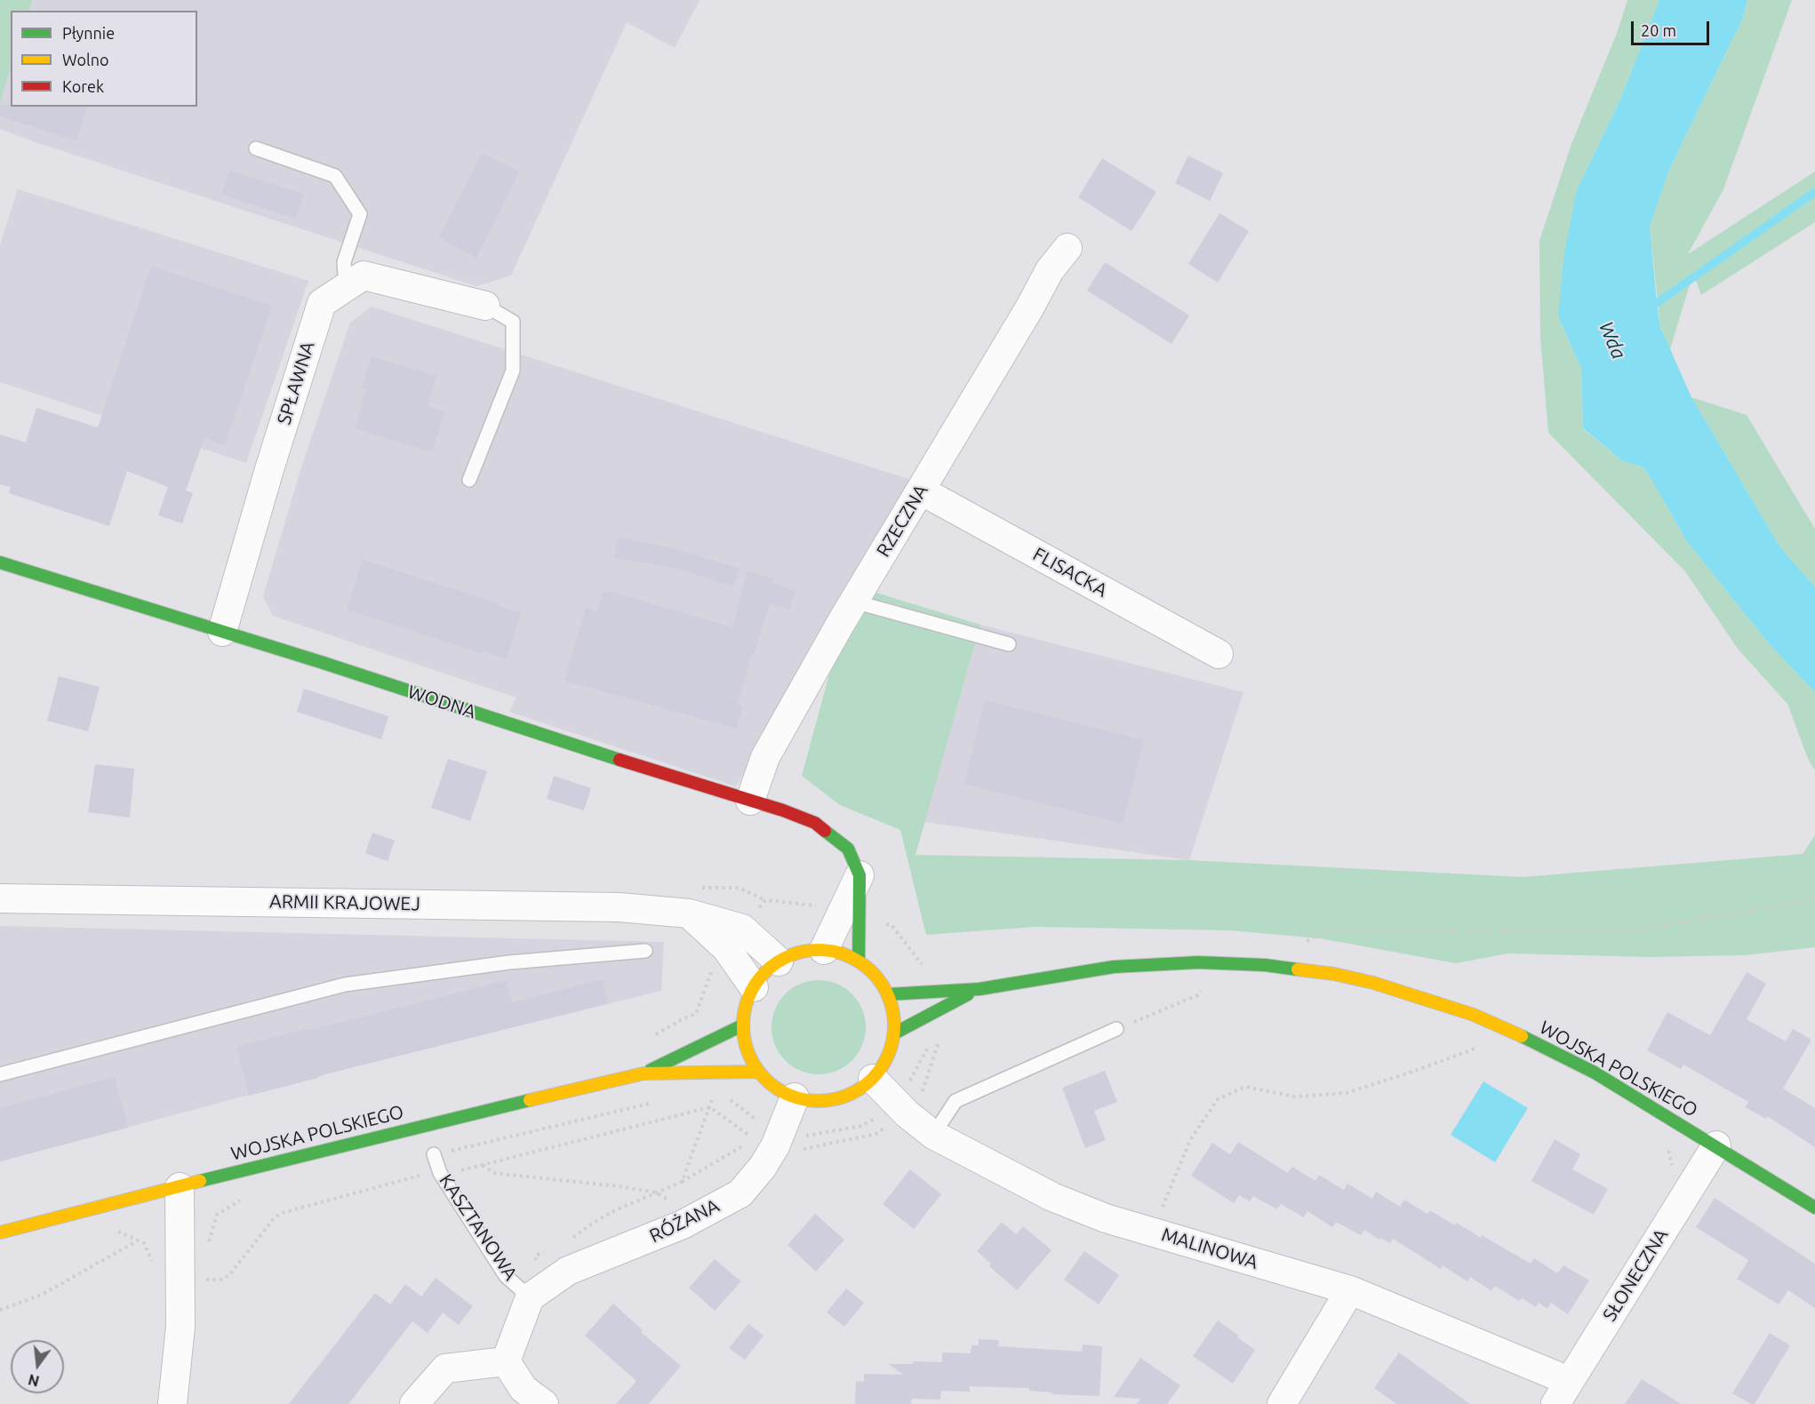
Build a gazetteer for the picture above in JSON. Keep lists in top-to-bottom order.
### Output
{
  "streets": {
    "street": [
      "SPŁAWNA",
      "RZECZNA",
      "FLISACKA",
      "WODNA",
      "ARMII KRAJOWEJ",
      "WOJSKA POLSKIEGO",
      "RÓŻANA",
      "KASZTANOWA",
      "MALINOWA",
      "SŁONECZNA"
    ]
  },
  "crossings": [
    ["SPŁAWNA", "WODNA"],
    ["RZECZNA", "FLISACKA"],
    ["RZECZNA", "WODNA"],
    ["WODNA", "ARMII KRAJOWEJ"],
    ["WODNA", "WOJSKA POLSKIEGO"],
    ["WODNA", "RÓŻANA"],
    ["WODNA", "MALINOWA"],
    ["ARMII KRAJOWEJ", "WOJSKA POLSKIEGO"],
    ["ARMII KRAJOWEJ", "RÓŻANA"],
    ["ARMII KRAJOWEJ", "MALINOWA"],
    ["WOJSKA POLSKIEGO", "RÓŻANA"],
    ["WOJSKA POLSKIEGO", "MALINOWA"],
    ["WOJSKA POLSKIEGO", "SŁONECZNA"],
    ["RÓŻANA", "KASZTANOWA"],
    ["RÓŻANA", "MALINOWA"],
    ["MALINOWA", "SŁONECZNA"]
  ],
  "water": ["Wda"],
  "legend": ["Płynnie", "Wolno", "Korek"],
  "scale_bar": "20 m",
  "north": "bottom"
}
